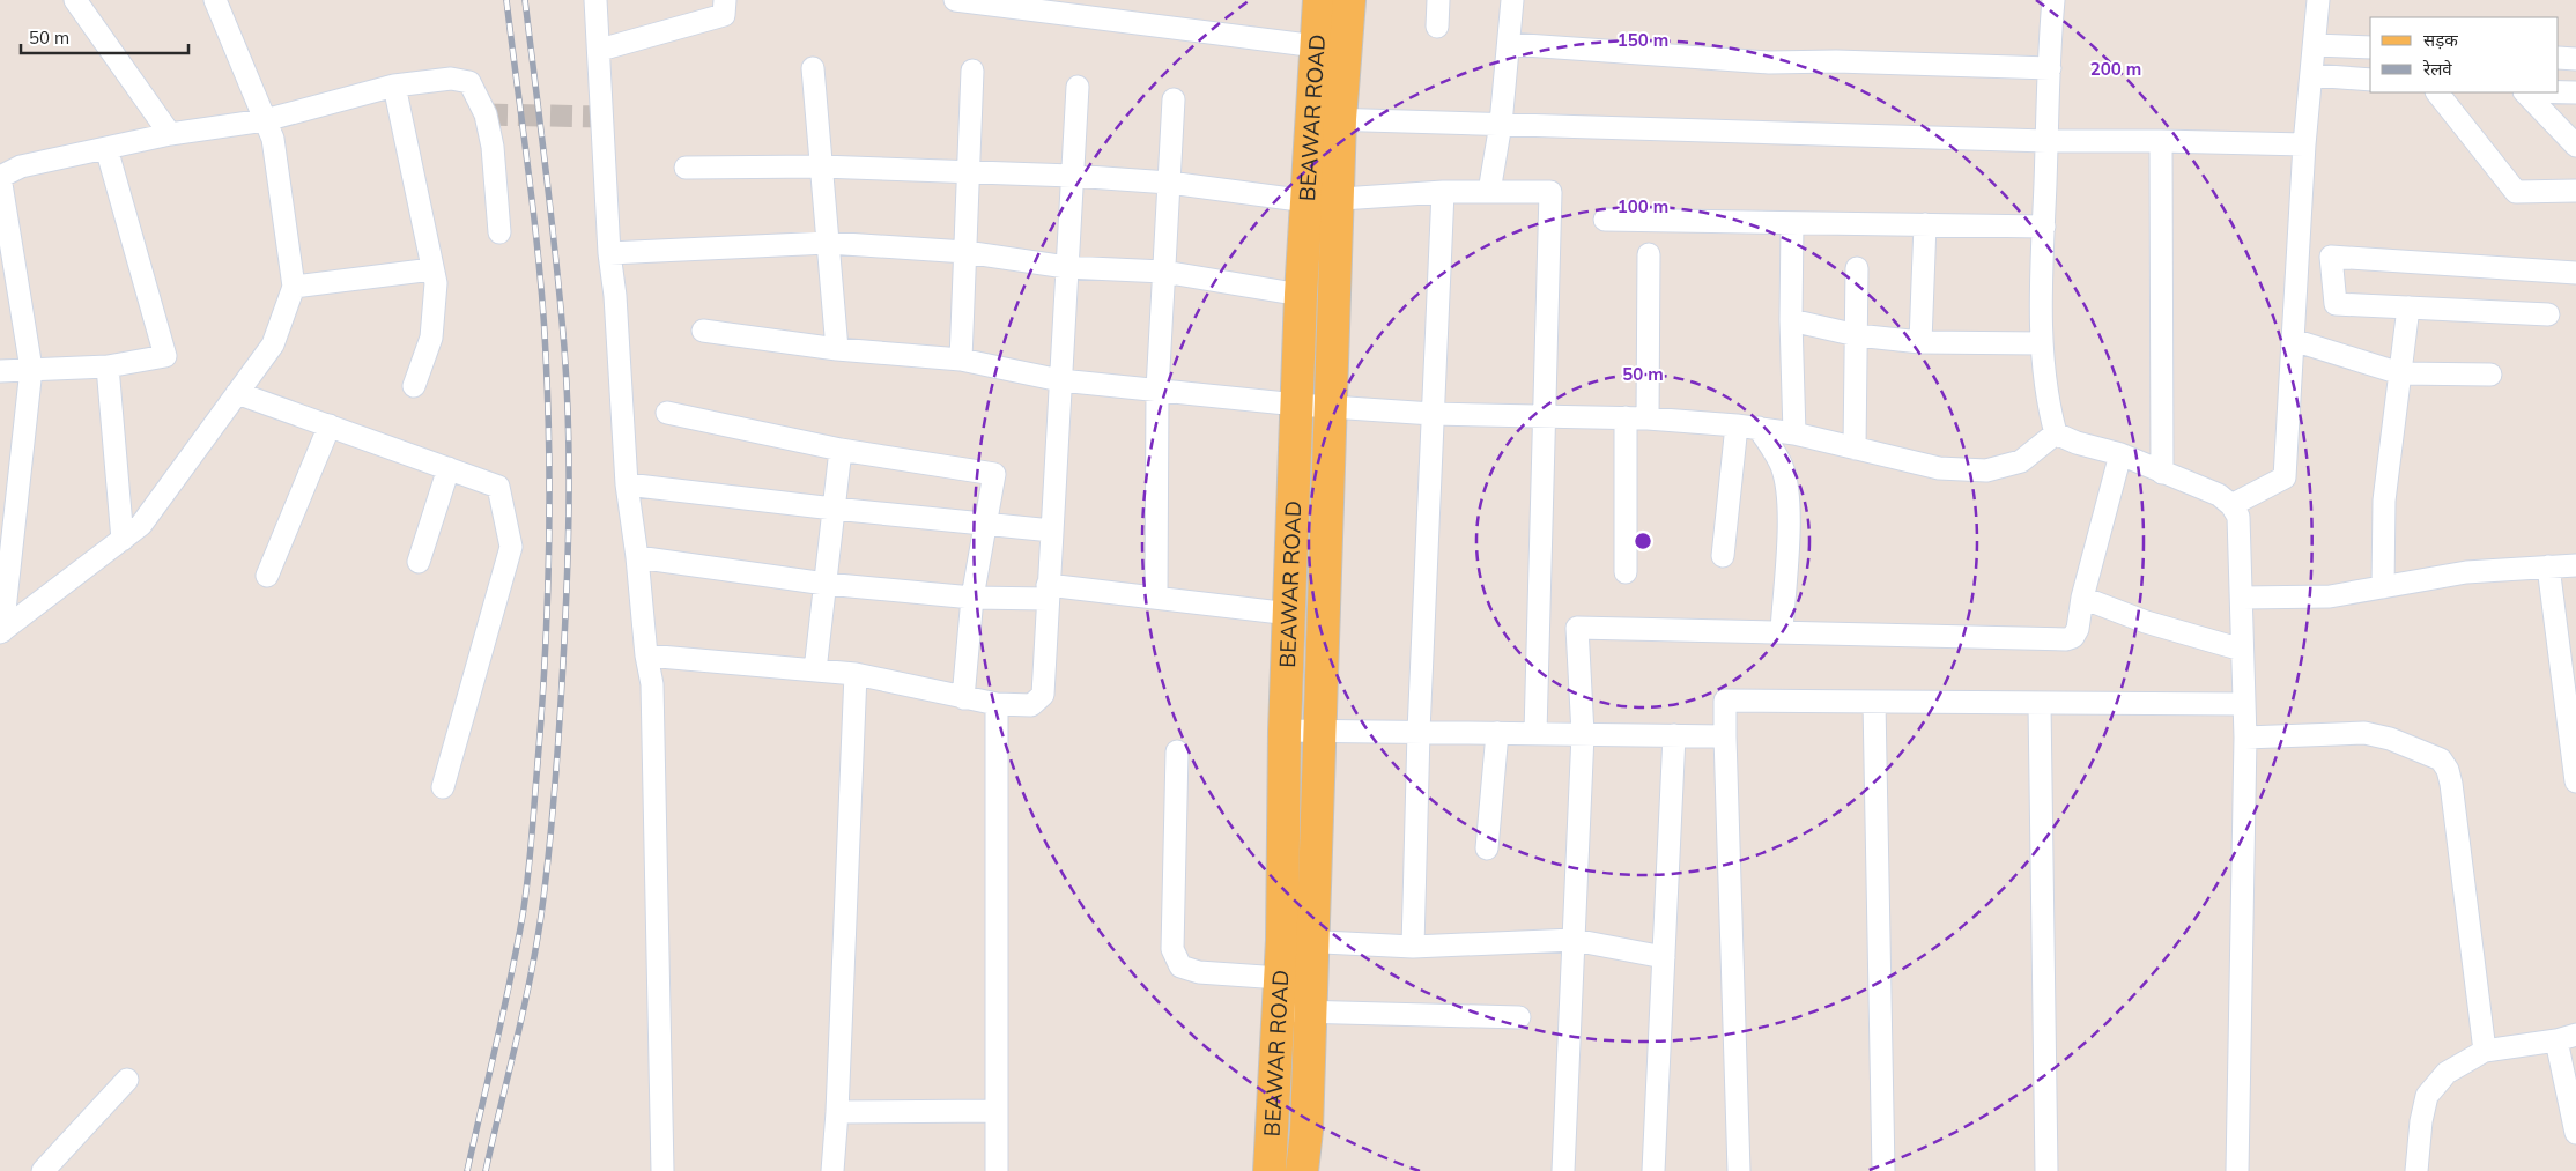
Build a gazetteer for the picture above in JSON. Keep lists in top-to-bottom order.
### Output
{
  "streets": {
    "main road": ["BEAWAR ROAD"]
  },
  "legend": ["सड़क", "रेलवे"],
  "scale_bar": "50 m",
  "rings": [
    "150 m",
    "200 m",
    "100 m",
    "50 m"
  ]
}
